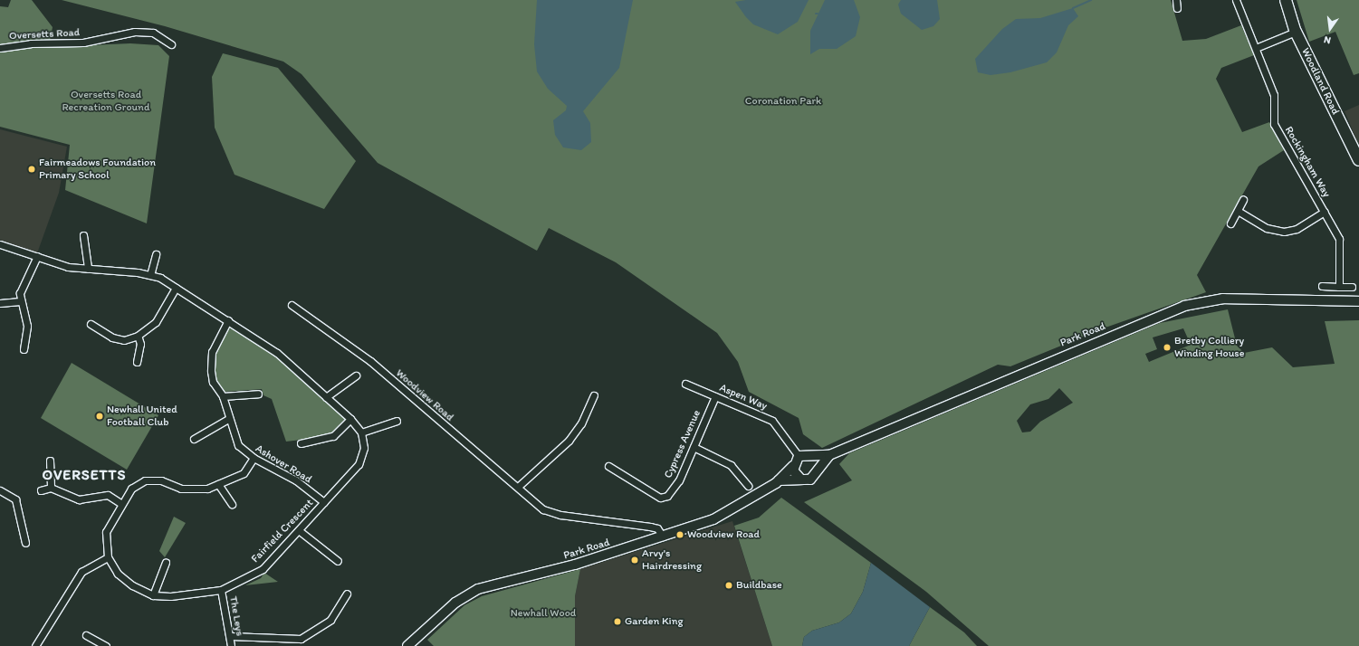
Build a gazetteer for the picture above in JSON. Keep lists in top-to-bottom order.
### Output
{
  "streets": {
    "highway": ["Woodland Road"],
    "main road": ["Park Road"],
    "street": [
      "Oversetts Road",
      "Rockingham Way",
      "Woodview Road",
      "Aspen Way",
      "Cypress Avenue",
      "Ashover Road",
      "Fairfield Crescent",
      "The Leys"
    ]
  },
  "crossings": [
    ["Park Road", "Woodview Road"],
    ["Park Road", "Aspen Way"],
    ["Aspen Way", "Cypress Avenue"],
    ["Ashover Road", "Fairfield Crescent"],
    ["Fairfield Crescent", "The Leys"]
  ],
  "districts": ["OVERSETTS"],
  "parks": ["Oversetts Road Recreation Ground", "Coronation Park", "Newhall Wood"],
  "places": [
    "Fairmeadows Foundation Primary School",
    "Bretby Colliery Winding House",
    "Newhall United Football Club",
    "Woodview Road",
    "Arvy's Hairdressing",
    "Buildbase",
    "Garden King"
  ],
  "north": "bottom"
}
